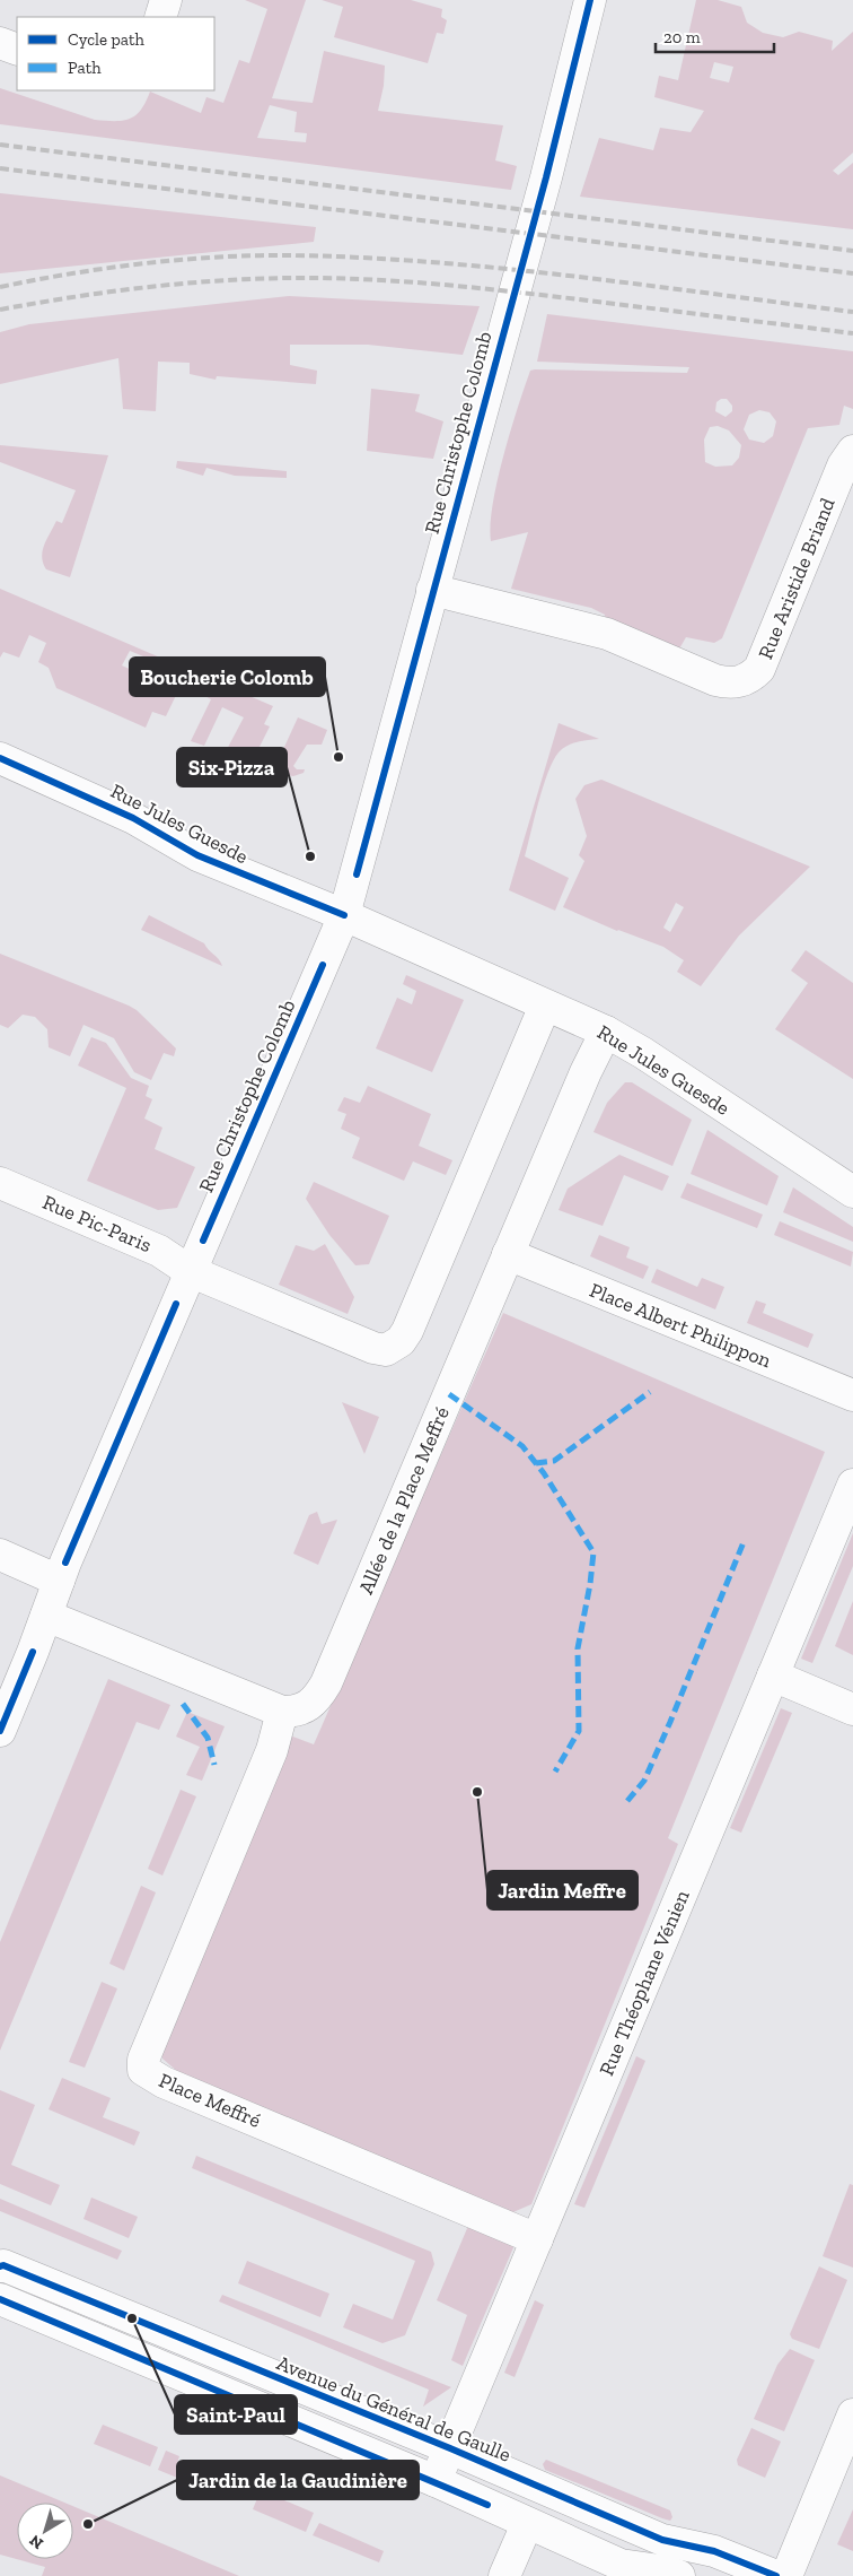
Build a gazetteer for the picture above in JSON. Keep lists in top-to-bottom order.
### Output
{
  "streets": {
    "street": [
      "Rue Christophe Colomb",
      "Rue Aristide Briand",
      "Rue Jules Guesde",
      "Rue Pic-Paris",
      "Place Albert Philippon",
      "Allée de la Place Meffré",
      "Rue Théophane Vénien",
      "Place Meffré",
      "Avenue du Général de Gaulle"
    ]
  },
  "crossings": [
    ["Rue Christophe Colomb", "Rue Aristide Briand"],
    ["Rue Christophe Colomb", "Rue Jules Guesde"],
    ["Rue Christophe Colomb", "Rue Pic-Paris"],
    ["Rue Jules Guesde", "Allée de la Place Meffré"],
    ["Place Albert Philippon", "Allée de la Place Meffré"],
    ["Allée de la Place Meffré", "Place Meffré"],
    ["Rue Théophane Vénien", "Place Meffré"],
    ["Rue Théophane Vénien", "Avenue du Général de Gaulle"]
  ],
  "places": [
    "Boucherie Colomb",
    "Six-Pizza",
    "Jardin Meffre",
    "Saint-Paul",
    "Jardin de la Gaudinière"
  ],
  "legend": ["Cycle path", "Path"],
  "scale_bar": "20 m",
  "north": "bottom left"
}
